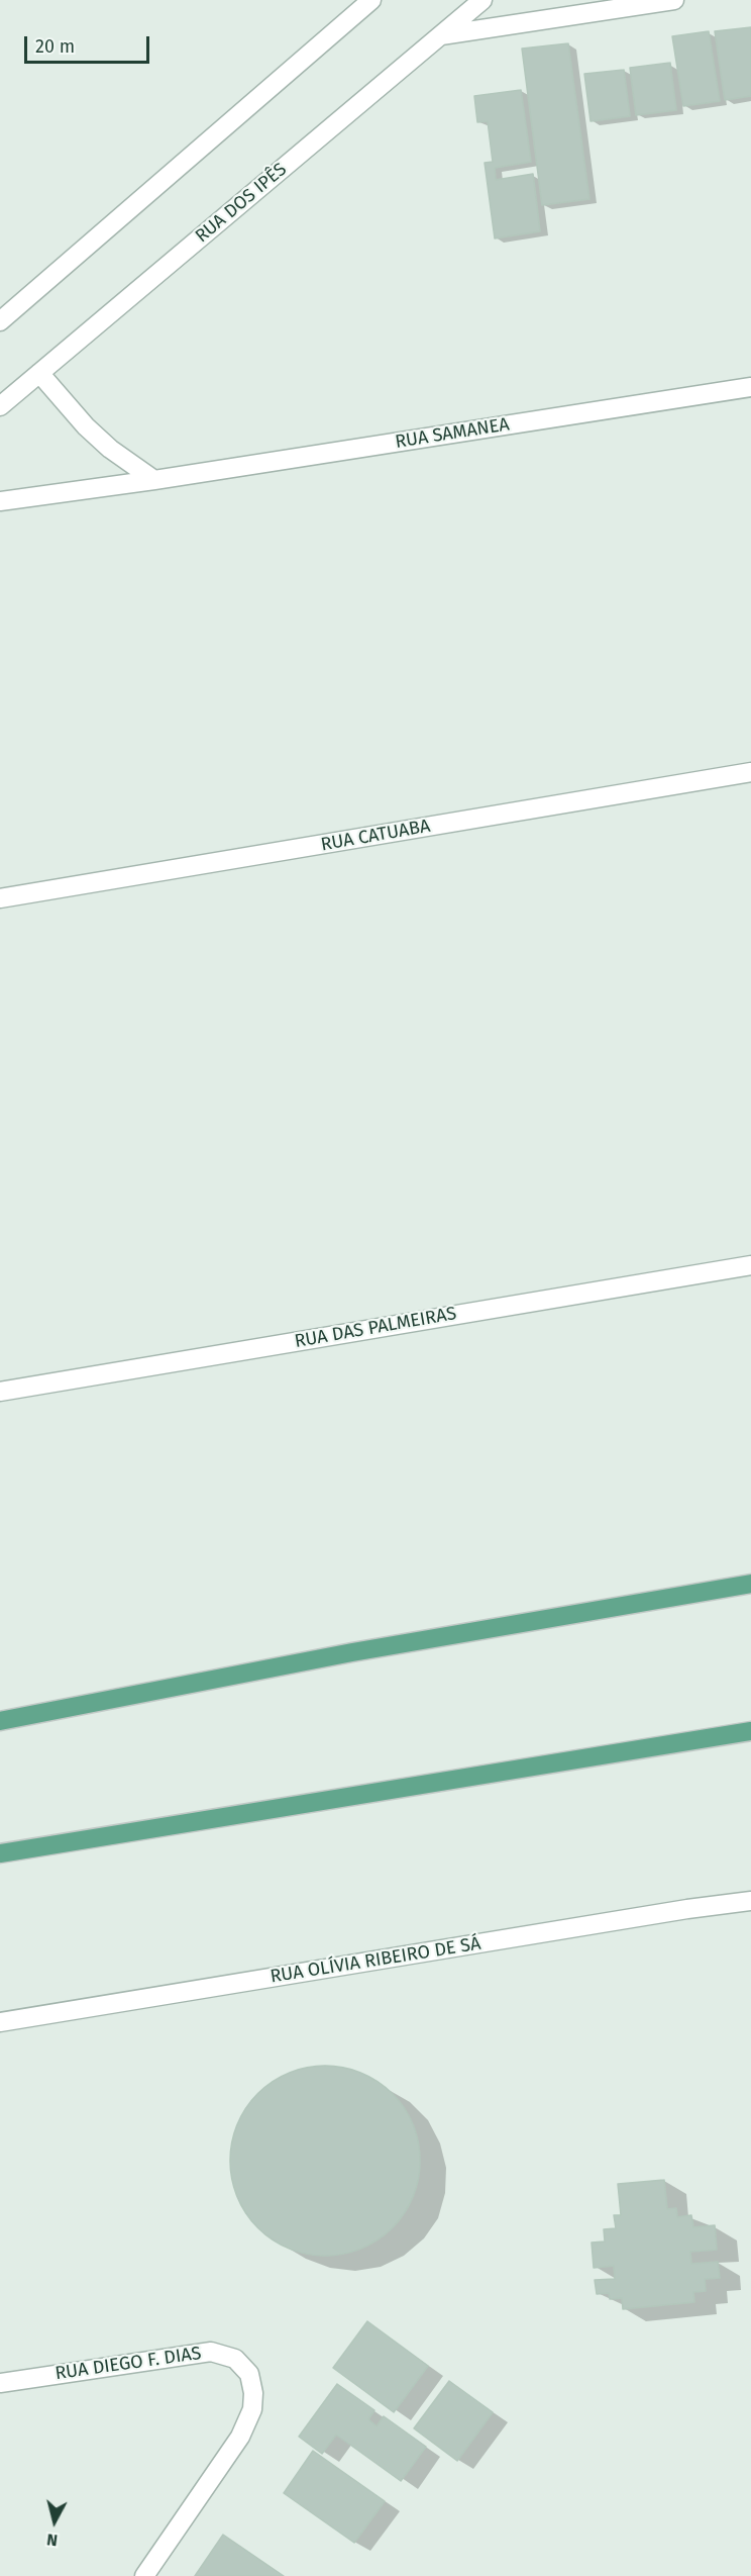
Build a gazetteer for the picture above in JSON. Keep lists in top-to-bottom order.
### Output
{
  "streets": {
    "street": [
      "RUA DOS IPÊS",
      "RUA SAMANEA",
      "RUA CATUABA",
      "RUA DAS PALMEIRAS",
      "RUA OLÍVIA RIBEIRO DE SÁ",
      "RUA DIEGO F. DIAS"
    ]
  },
  "scale_bar": "20 m",
  "north": "bottom"
}
